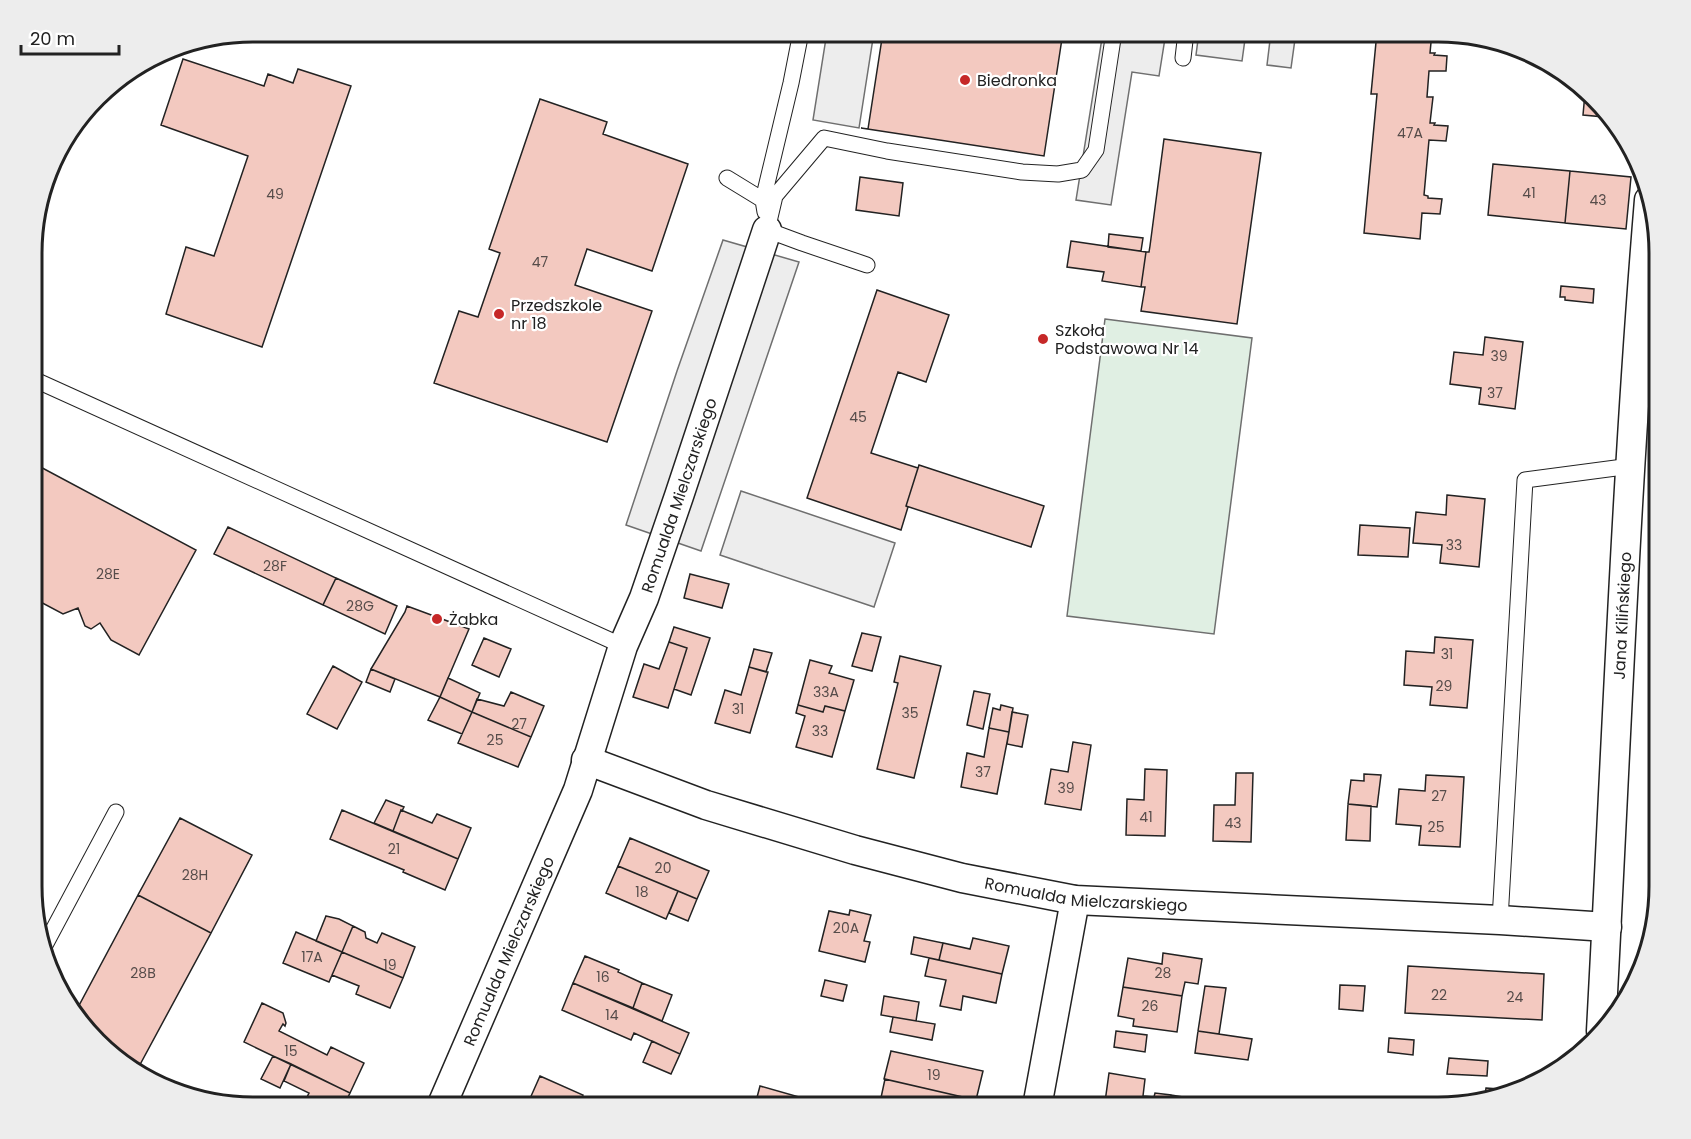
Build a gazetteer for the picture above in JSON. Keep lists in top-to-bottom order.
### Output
{
  "streets": {
    "street": ["Romualda Mielczarskiego", "Jana Kilińskiego"]
  },
  "crossings": [
    ["Romualda Mielczarskiego", "Jana Kilińskiego"]
  ],
  "places": [
    "Biedronka",
    "Przedszkole nr 18",
    "Szkoła Podstawowa Nr 14",
    "Żabka"
  ],
  "house_numbers": [
    "47A",
    "41",
    "49",
    "43",
    "47",
    "39",
    "37",
    "45",
    "33",
    "28F",
    "28E",
    "28G",
    "31",
    "29",
    "33A",
    "31",
    "35",
    "27",
    "33",
    "25",
    "37",
    "39",
    "27",
    "41",
    "43",
    "25",
    "21",
    "20",
    "28H",
    "18",
    "20A",
    "17A",
    "19",
    "28B",
    "28",
    "16",
    "22",
    "24",
    "26",
    "14",
    "15",
    "19"
  ],
  "scale_bar": "20 m"
}
